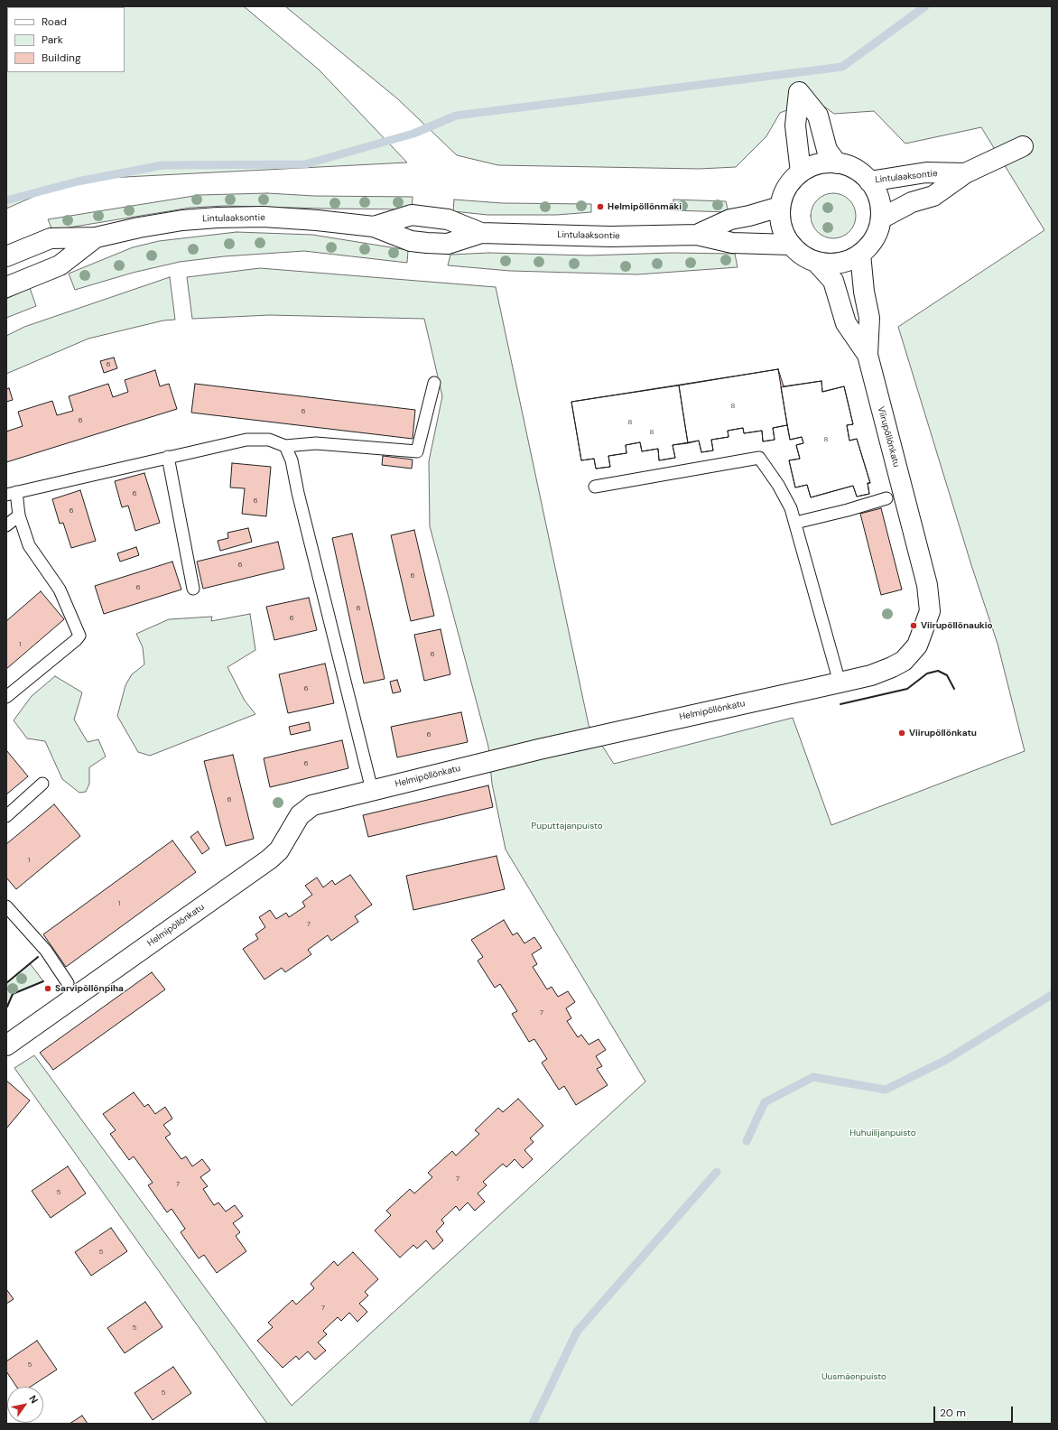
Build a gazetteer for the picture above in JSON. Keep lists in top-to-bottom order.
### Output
{
  "streets": {
    "street": ["Lintulaaksontie", "Viirupöllönkatu", "Helmipöllönkatu"]
  },
  "crossings": [
    ["Lintulaaksontie", "Viirupöllönkatu"],
    ["Viirupöllönkatu", "Helmipöllönkatu"]
  ],
  "parks": ["Puputtajanpuisto", "Huhuilijanpuisto", "Uusmäenpuisto"],
  "places": [
    "Helmipöllönmäki",
    "Viirupöllönaukio",
    "Viirupöllönkatu",
    "Sarvipöllönpiha"
  ],
  "house_numbers": [
    "6",
    "8",
    "6",
    "6",
    "8",
    "8",
    "8",
    "6",
    "6",
    "6",
    "6",
    "6",
    "6",
    "6",
    "6",
    "1",
    "6",
    "6",
    "6",
    "6",
    "6",
    "1",
    "1",
    "7",
    "7",
    "7",
    "7",
    "5",
    "5",
    "7",
    "5",
    "5",
    "5"
  ],
  "legend": ["Road", "Park", "Building"],
  "scale_bar": "20 m",
  "north": "top right"
}
